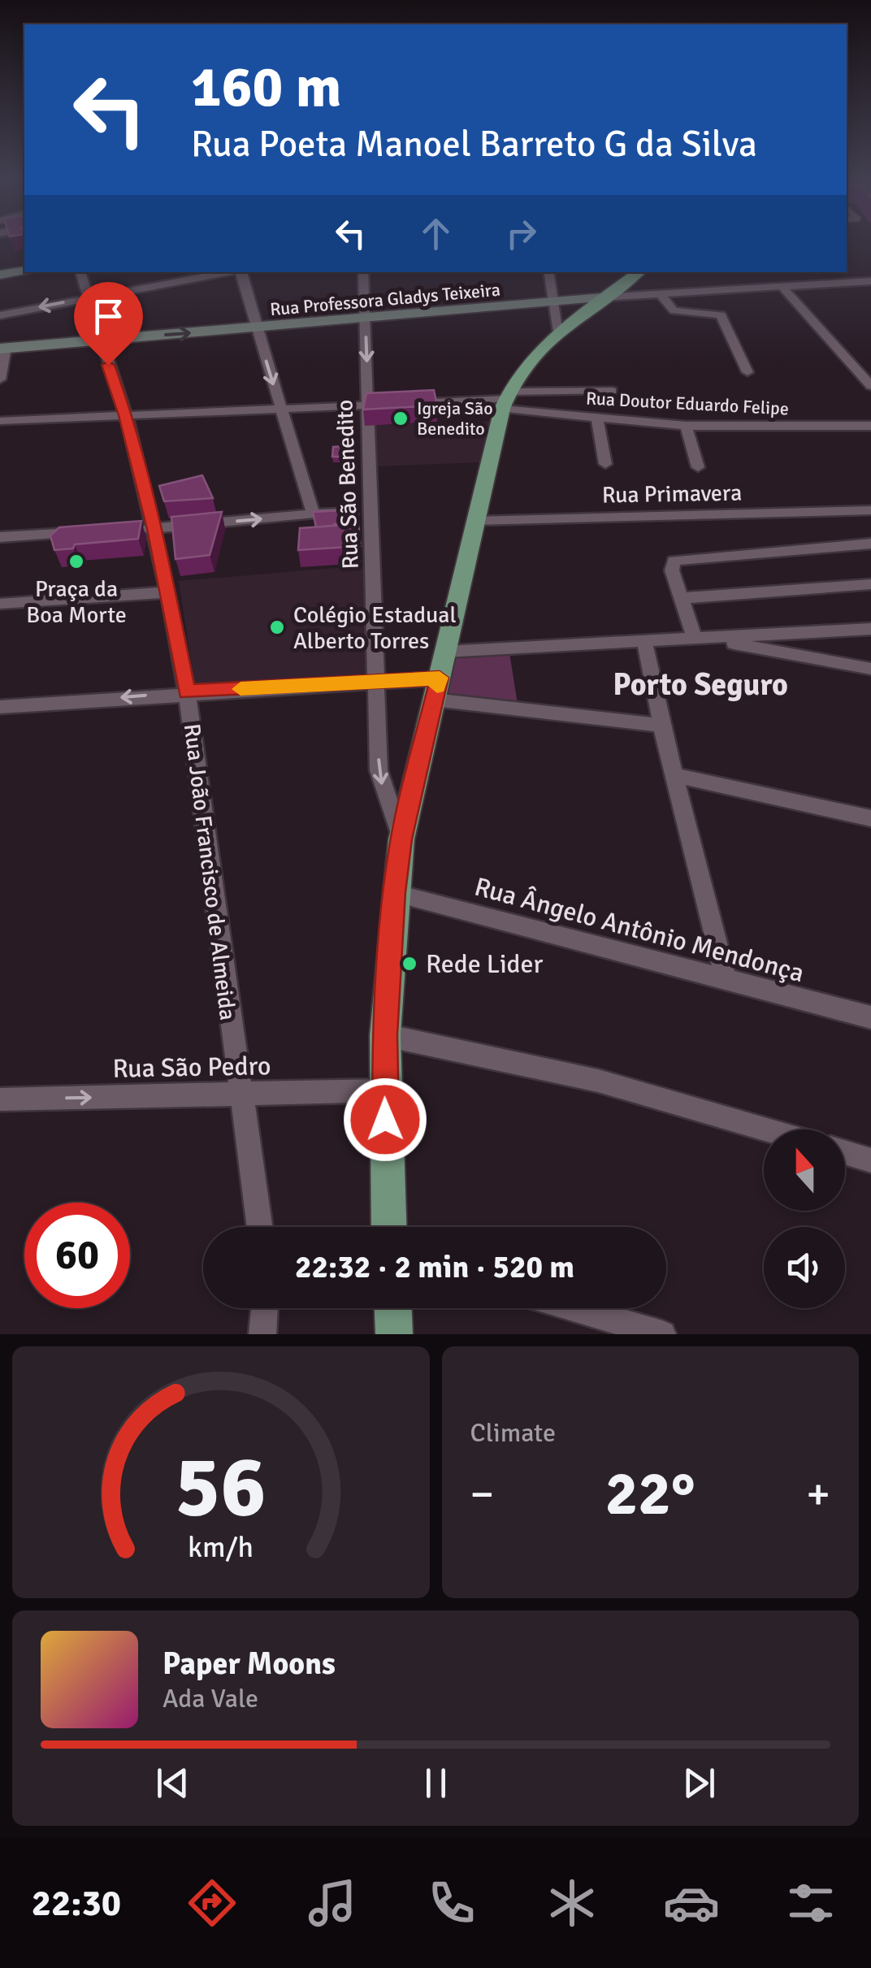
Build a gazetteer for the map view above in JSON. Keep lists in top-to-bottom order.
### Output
{
  "streets": {
    "main road": ["Rua Professora Gladys Teixeira"],
    "street": [
      "Rua Doutor Eduardo Felipe",
      "Rua São Benedito",
      "Rua Primavera",
      "Rua João Francisco de Almeida",
      "Rua Ângelo Antônio Mendonça",
      "Rua São Pedro"
    ]
  },
  "crossings": [
    ["Rua Professora Gladys Teixeira", "Rua São Benedito"],
    ["Rua Professora Gladys Teixeira", "Rua João Francisco de Almeida"],
    ["Rua João Francisco de Almeida", "Rua São Pedro"]
  ],
  "one_way": ["Rua São Pedro"],
  "districts": ["Porto Seguro"],
  "places": [
    "Igreja São Benedito",
    "Praça da Boa Morte",
    "Colégio Estadual Alberto Torres",
    "Rede Lider"
  ],
  "north": "top",
  "page": {
    "turn": ["160 m", "Rua Poeta Manoel Barreto G da Silva"],
    "limit": "60",
    "trip": "22:32 · 2 min · 520 m",
    "tile": "Climate",
    "heat": ["−", "22°", "+"],
    "song": ["Paper Moons", "Ada Vale"],
    "tabs": "22:30",
    "gauge": ["56", "km/h"]
  }
}
